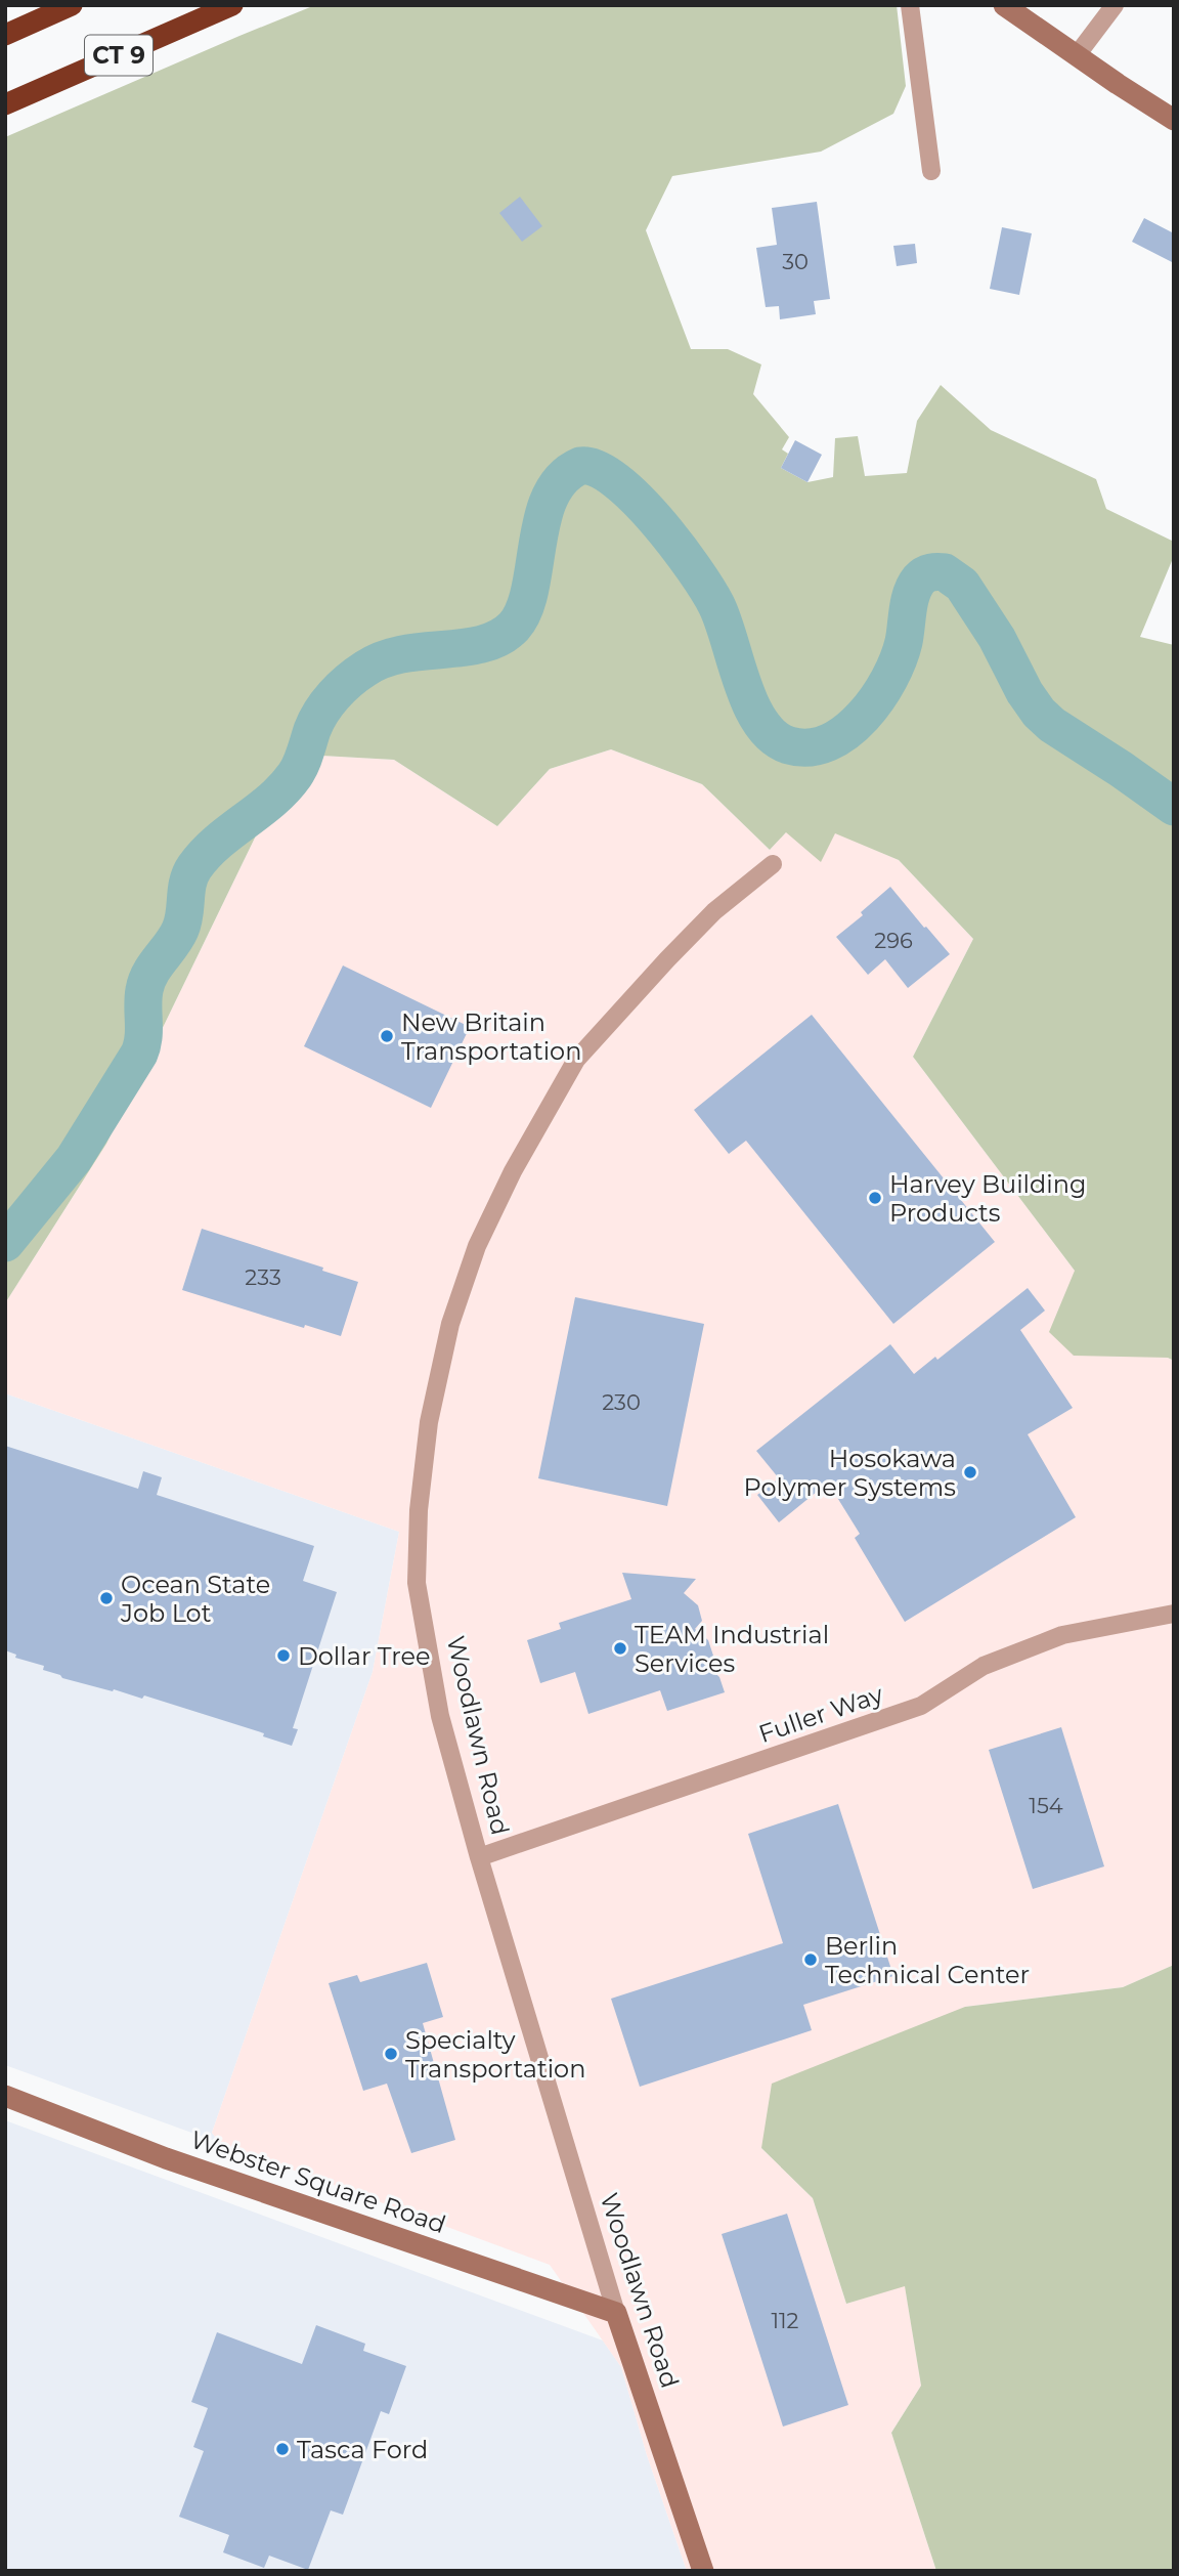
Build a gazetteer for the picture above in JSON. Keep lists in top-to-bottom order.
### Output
{
  "streets": {
    "highway": ["CT 9"],
    "street": ["Fuller Way", "Woodlawn Road", "Webster Square Road"]
  },
  "crossings": [
    ["Fuller Way", "Woodlawn Road"],
    ["Woodlawn Road", "Webster Square Road"]
  ],
  "places": [
    "New Britain Transportation",
    "Harvey Building Products",
    "Hosokawa Polymer Systems",
    "Ocean State Job Lot",
    "TEAM Industrial Services",
    "Dollar Tree",
    "Berlin Technical Center",
    "Specialty Transportation",
    "Tasca Ford"
  ],
  "house_numbers": [
    "30",
    "296",
    "233",
    "230",
    "154",
    "112"
  ]
}
